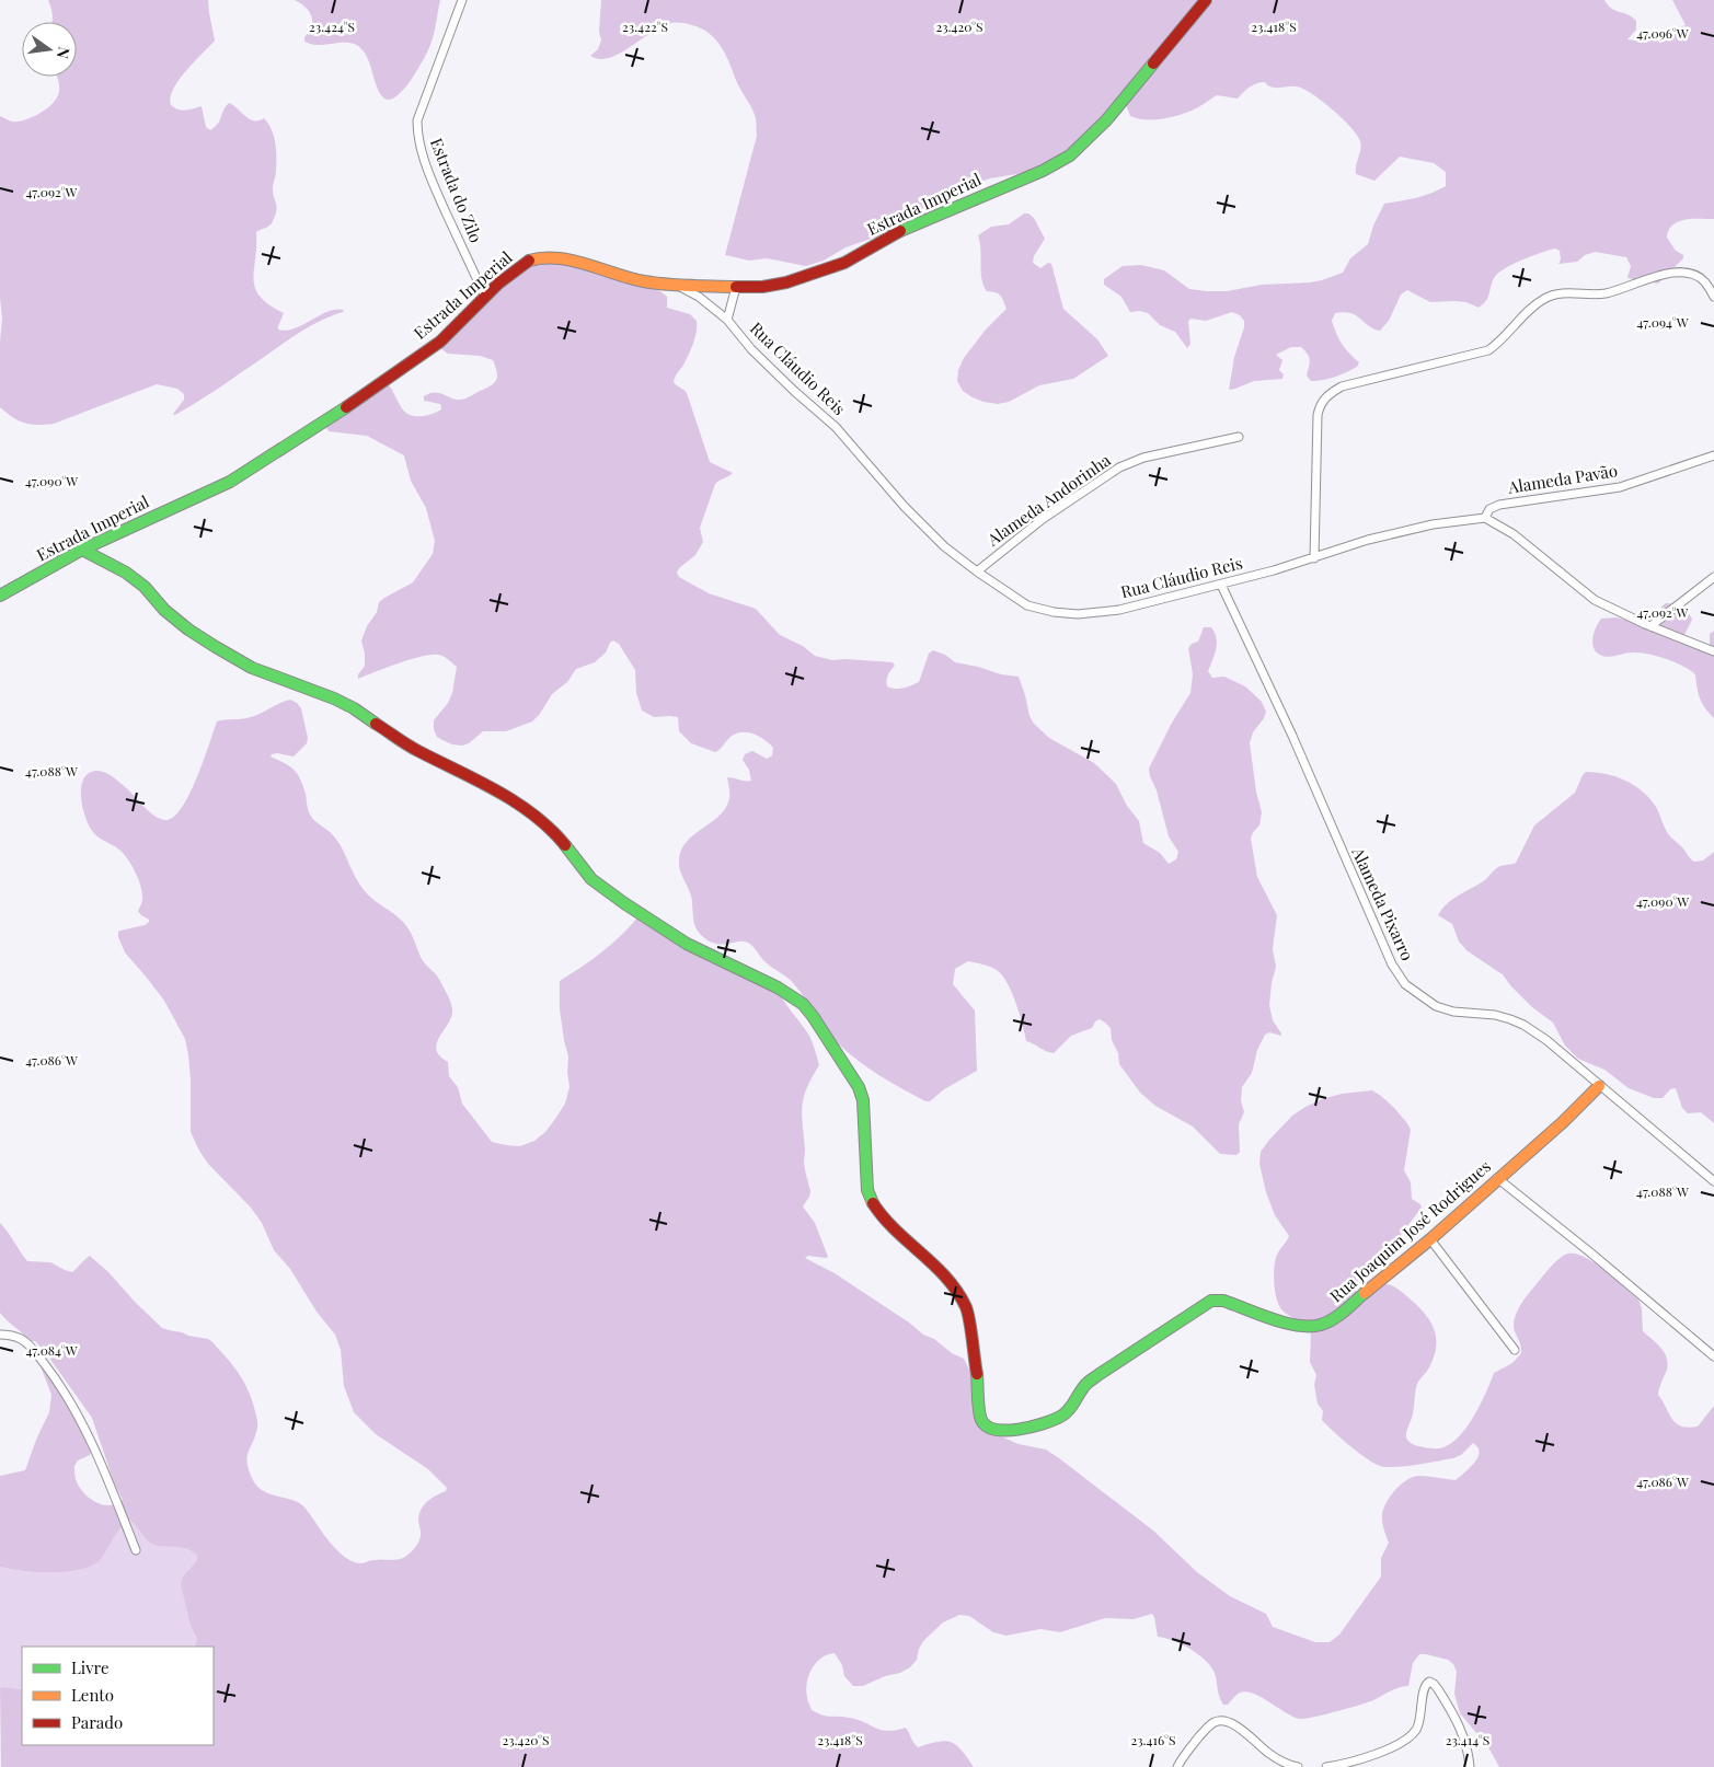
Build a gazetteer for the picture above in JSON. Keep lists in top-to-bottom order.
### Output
{
  "streets": {
    "street": [
      "Estrada do Zilo",
      "Estrada Imperial",
      "Rua Cláudio Reis",
      "Alameda Pavão",
      "Alameda Andorinha",
      "Alameda Pixarro",
      "Rua Joaquim José Rodrigues"
    ]
  },
  "crossings": [
    ["Estrada do Zilo", "Estrada Imperial"],
    ["Estrada Imperial", "Rua Cláudio Reis"],
    ["Estrada Imperial", "Rua Joaquim José Rodrigues"],
    ["Rua Cláudio Reis", "Alameda Pavão"],
    ["Rua Cláudio Reis", "Alameda Andorinha"],
    ["Rua Cláudio Reis", "Alameda Pixarro"],
    ["Alameda Pixarro", "Rua Joaquim José Rodrigues"]
  ],
  "legend": ["Livre", "Lento", "Parado"],
  "north": "right",
  "coordinates": [
    "23.424°S",
    "23.422°S",
    "23.420°S",
    "23.418°S",
    "47.096°W",
    "47.092°W",
    "47.094°W",
    "47.090°W",
    "47.088°W",
    "47.086°W",
    "47.084°W",
    "23.416°S",
    "23.414°S"
  ]
}
